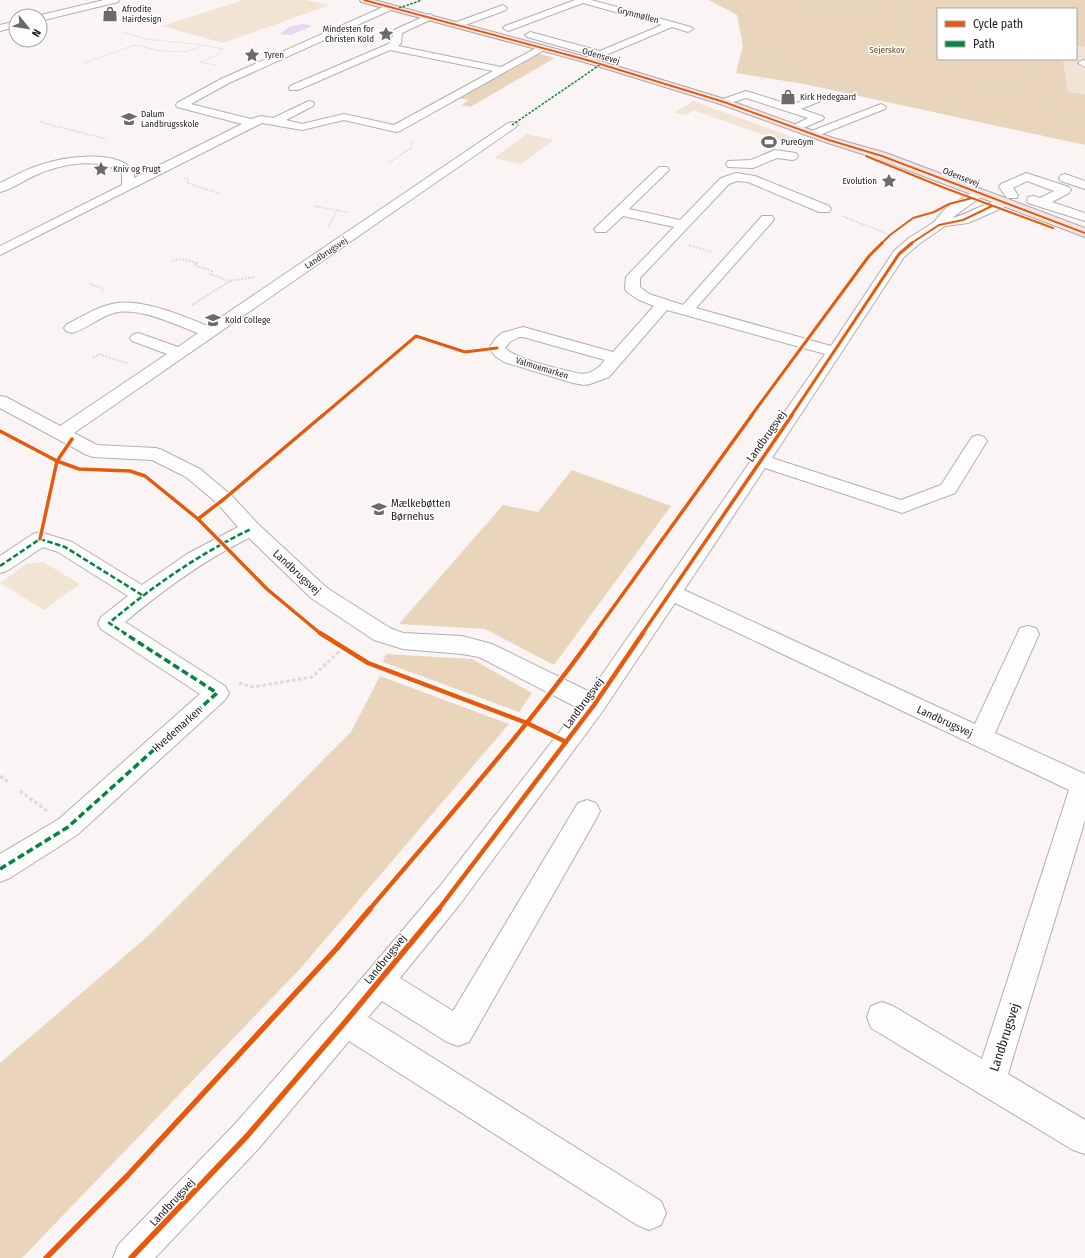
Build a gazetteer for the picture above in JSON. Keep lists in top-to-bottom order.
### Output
{
  "streets": {
    "main road": ["Odensevej"],
    "street": [
      "Grynmøllen",
      "Landbrugsvej",
      "Valmuemarken",
      "Hvedemarken"
    ]
  },
  "crossings": [
    ["Grynmøllen", "Odensevej"],
    ["Odensevej", "Landbrugsvej"]
  ],
  "parks": ["Sejerskov"],
  "places": {
    "shop": ["Afrodite Hairdesign", "Kirk Hedegaard"],
    "place": [
      "Mindesten for Christen Kold",
      "Tyren",
      "Kniv og Frugt",
      "Evolution"
    ],
    "school or university": ["Dalum Landbrugsskole", "Kold College", "Mælkebøtten Børnehus"],
    "sports": ["PureGym"]
  },
  "legend": ["Cycle path", "Path"],
  "north": "bottom right"
}
